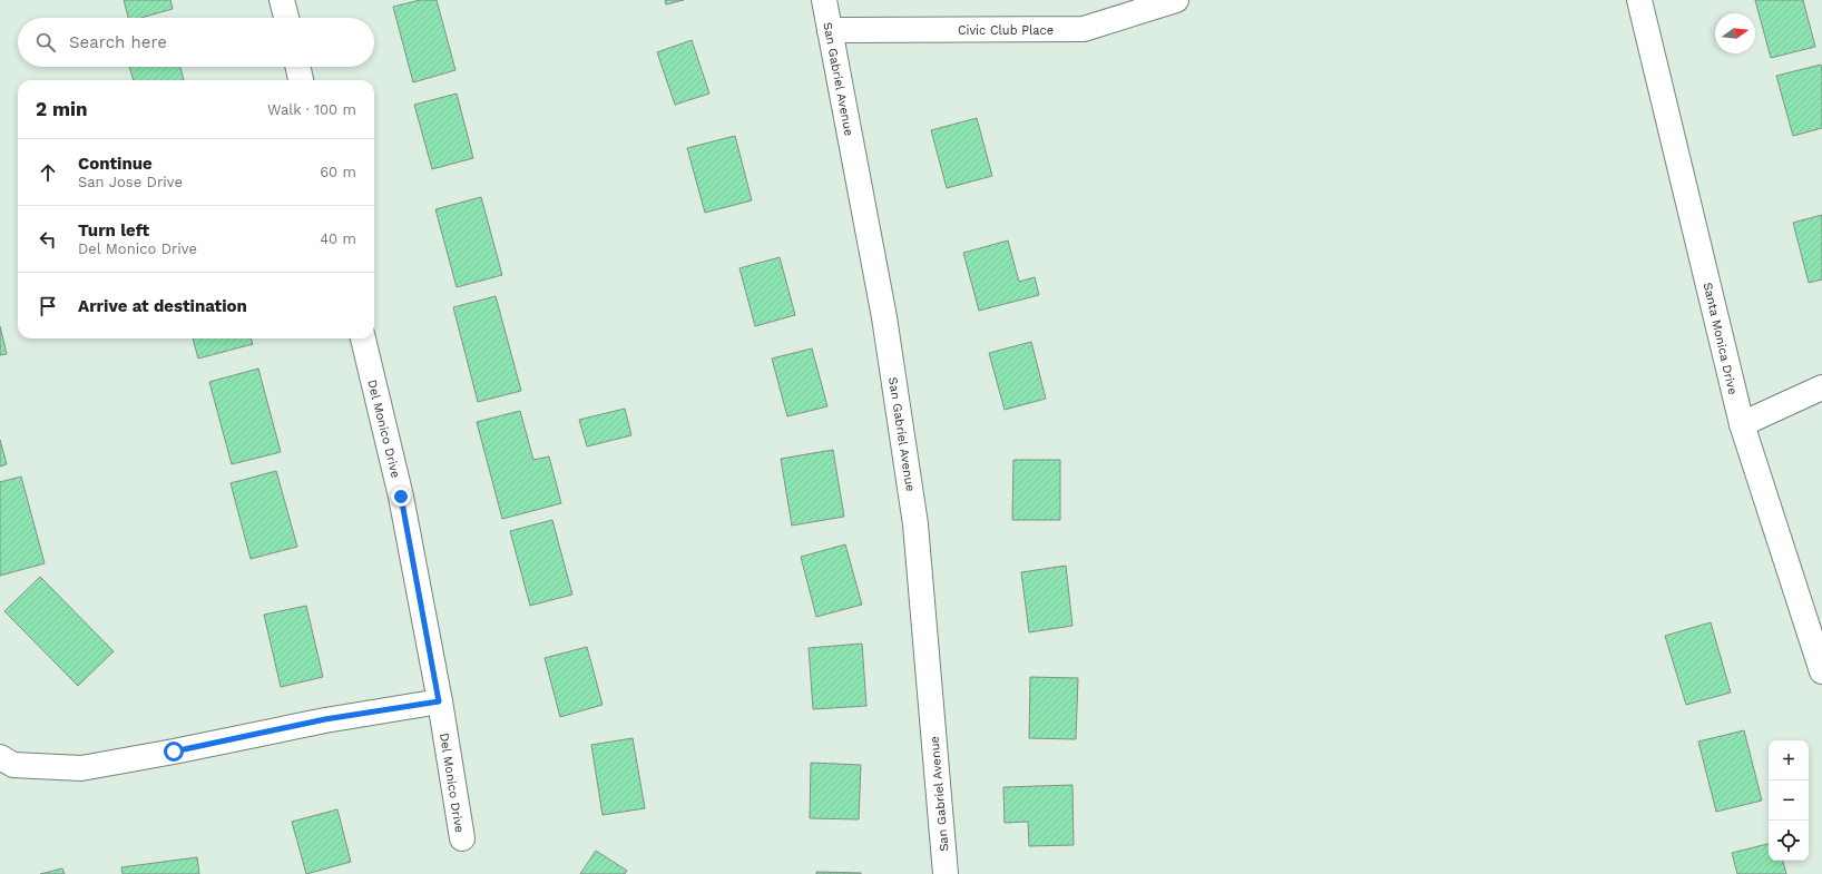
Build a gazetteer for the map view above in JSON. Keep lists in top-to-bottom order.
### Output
{
  "streets": {
    "street": [
      "Civic Club Place",
      "San Gabriel Avenue",
      "Santa Monica Drive",
      "Del Monico Drive"
    ]
  },
  "crossings": [
    ["Civic Club Place", "San Gabriel Avenue"]
  ],
  "north": "right",
  "page": {
    "search": "Search here",
    "heading": ["2 min", "Walk · 100 m"],
    "list": [
      ["Continue", "San Jose Drive", "60 m"],
      ["Turn left", "Del Monico Drive", "40 m"],
      "Arrive at destination"
    ],
    "map_buttons": ["+", "−"]
  }
}
